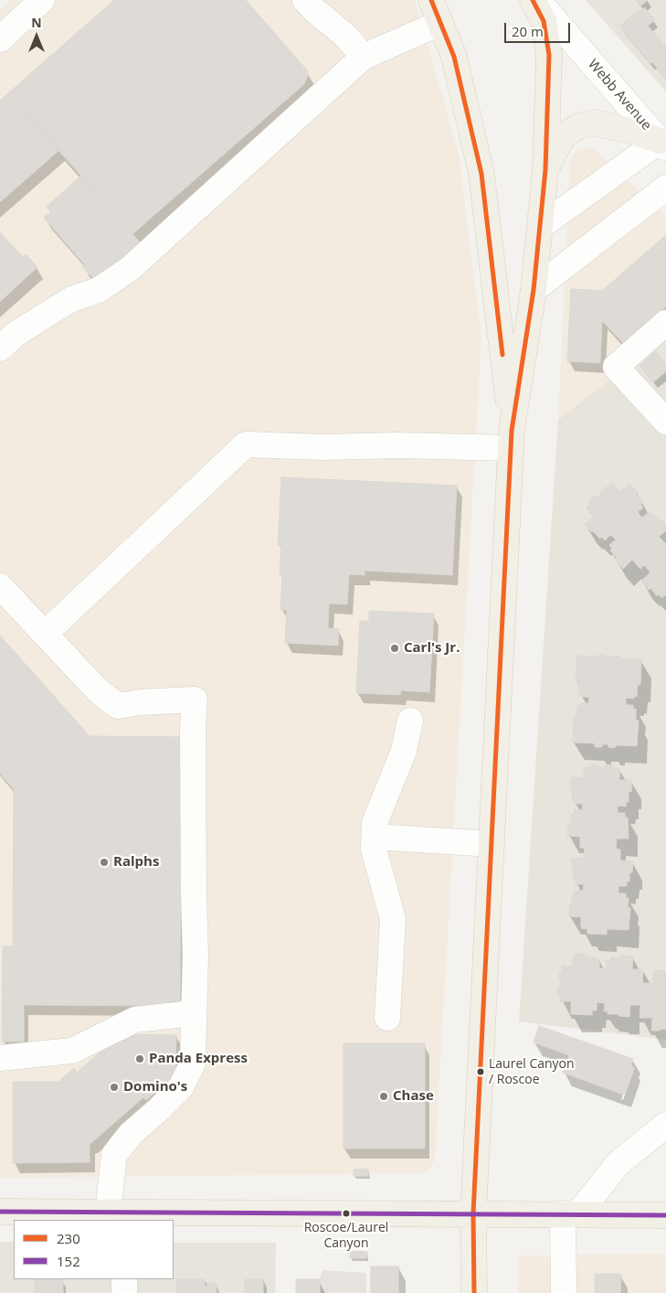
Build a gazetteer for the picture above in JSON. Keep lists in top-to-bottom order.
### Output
{
  "streets": {
    "street": ["Webb Avenue"]
  },
  "places": [
    "Carl's Jr.",
    "Ralphs",
    "Panda Express",
    "Laurel Canyon / Roscoe",
    "Domino's",
    "Chase",
    "Roscoe/Laurel Canyon"
  ],
  "lines": ["transit line 230", "transit line 152"],
  "legend": ["230", "152"],
  "scale_bar": "20 m",
  "north": "top"
}
